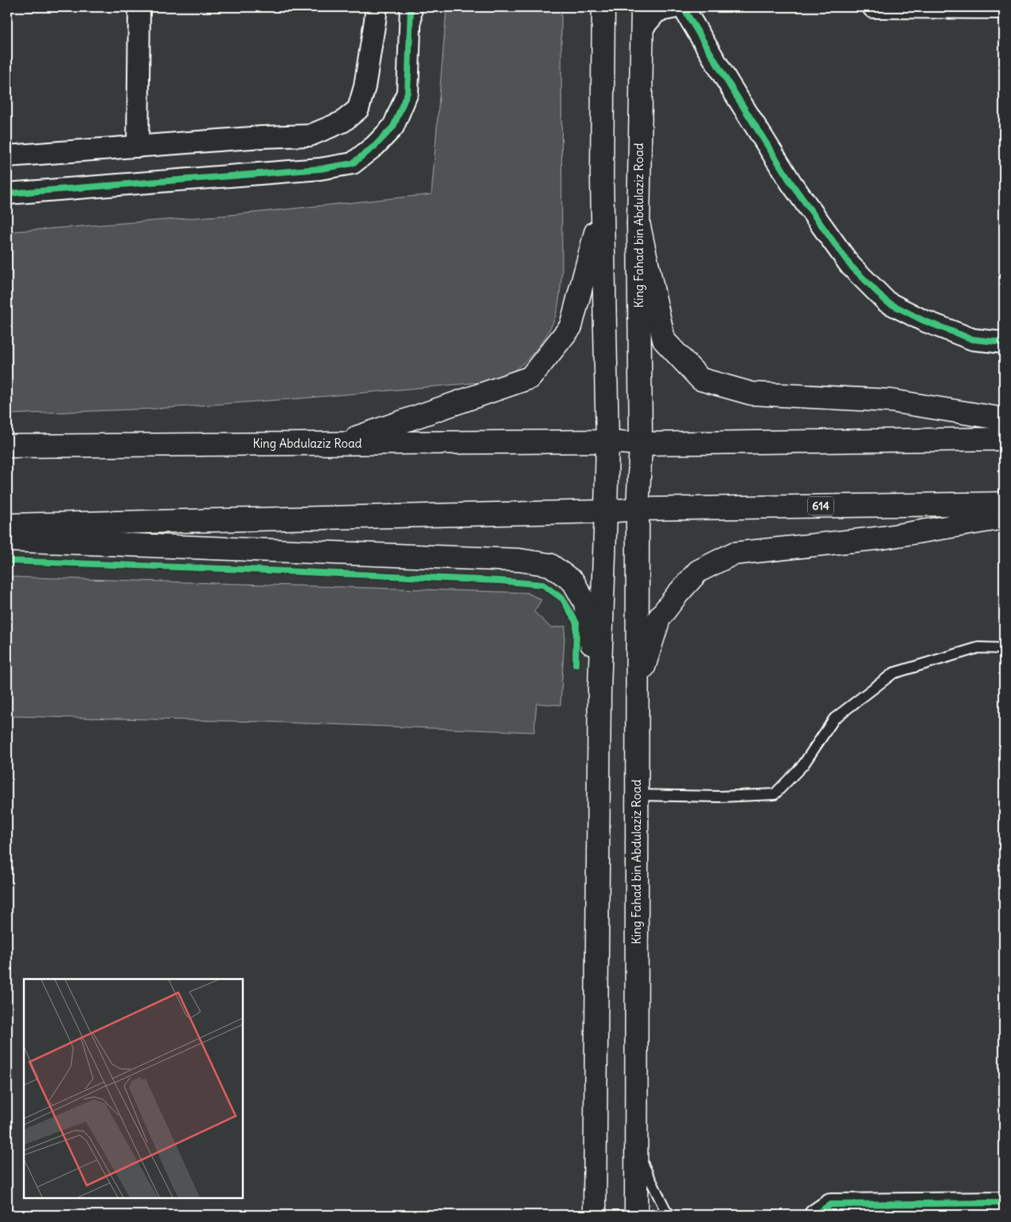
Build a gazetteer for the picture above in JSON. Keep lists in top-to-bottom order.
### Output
{
  "streets": {
    "main road": ["King Fahad bin Abdulaziz Road", "King Abdulaziz Road", "614"]
  },
  "crossings": [
    ["King Fahad bin Abdulaziz Road", "614"]
  ]
}
